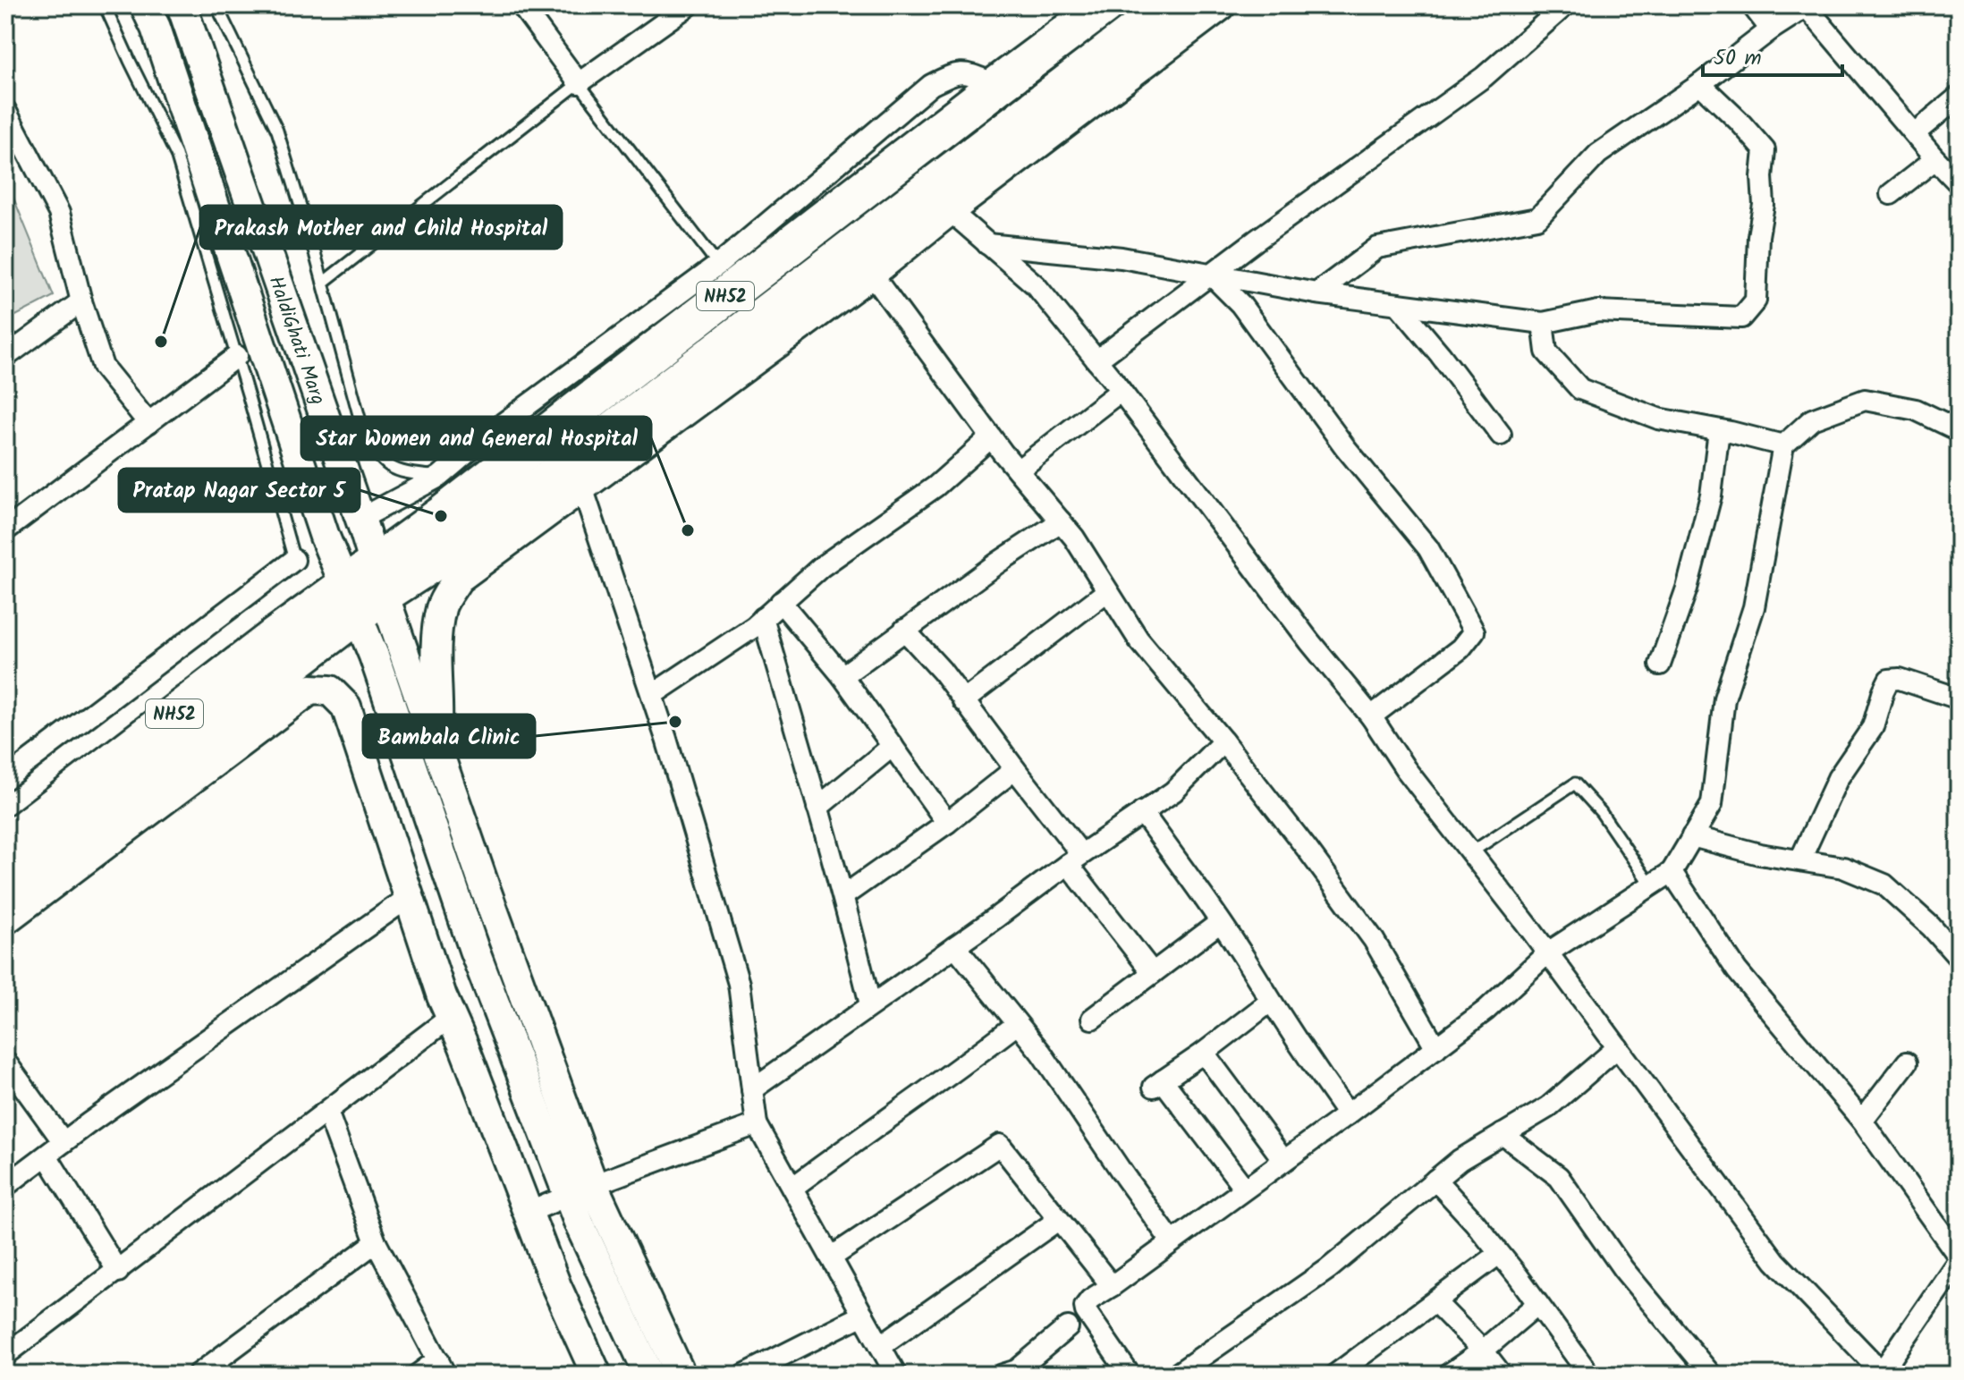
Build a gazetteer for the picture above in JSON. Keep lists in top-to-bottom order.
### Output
{
  "streets": {
    "highway": ["NH52"],
    "street": ["HaldiGhati Marg"]
  },
  "crossings": [
    ["NH52", "HaldiGhati Marg"]
  ],
  "places": [
    "Prakash Mother and Child Hospital",
    "Pratap Nagar Sector 5",
    "Star Women and General Hospital",
    "Bambala Clinic"
  ],
  "scale_bar": "50 m"
}
